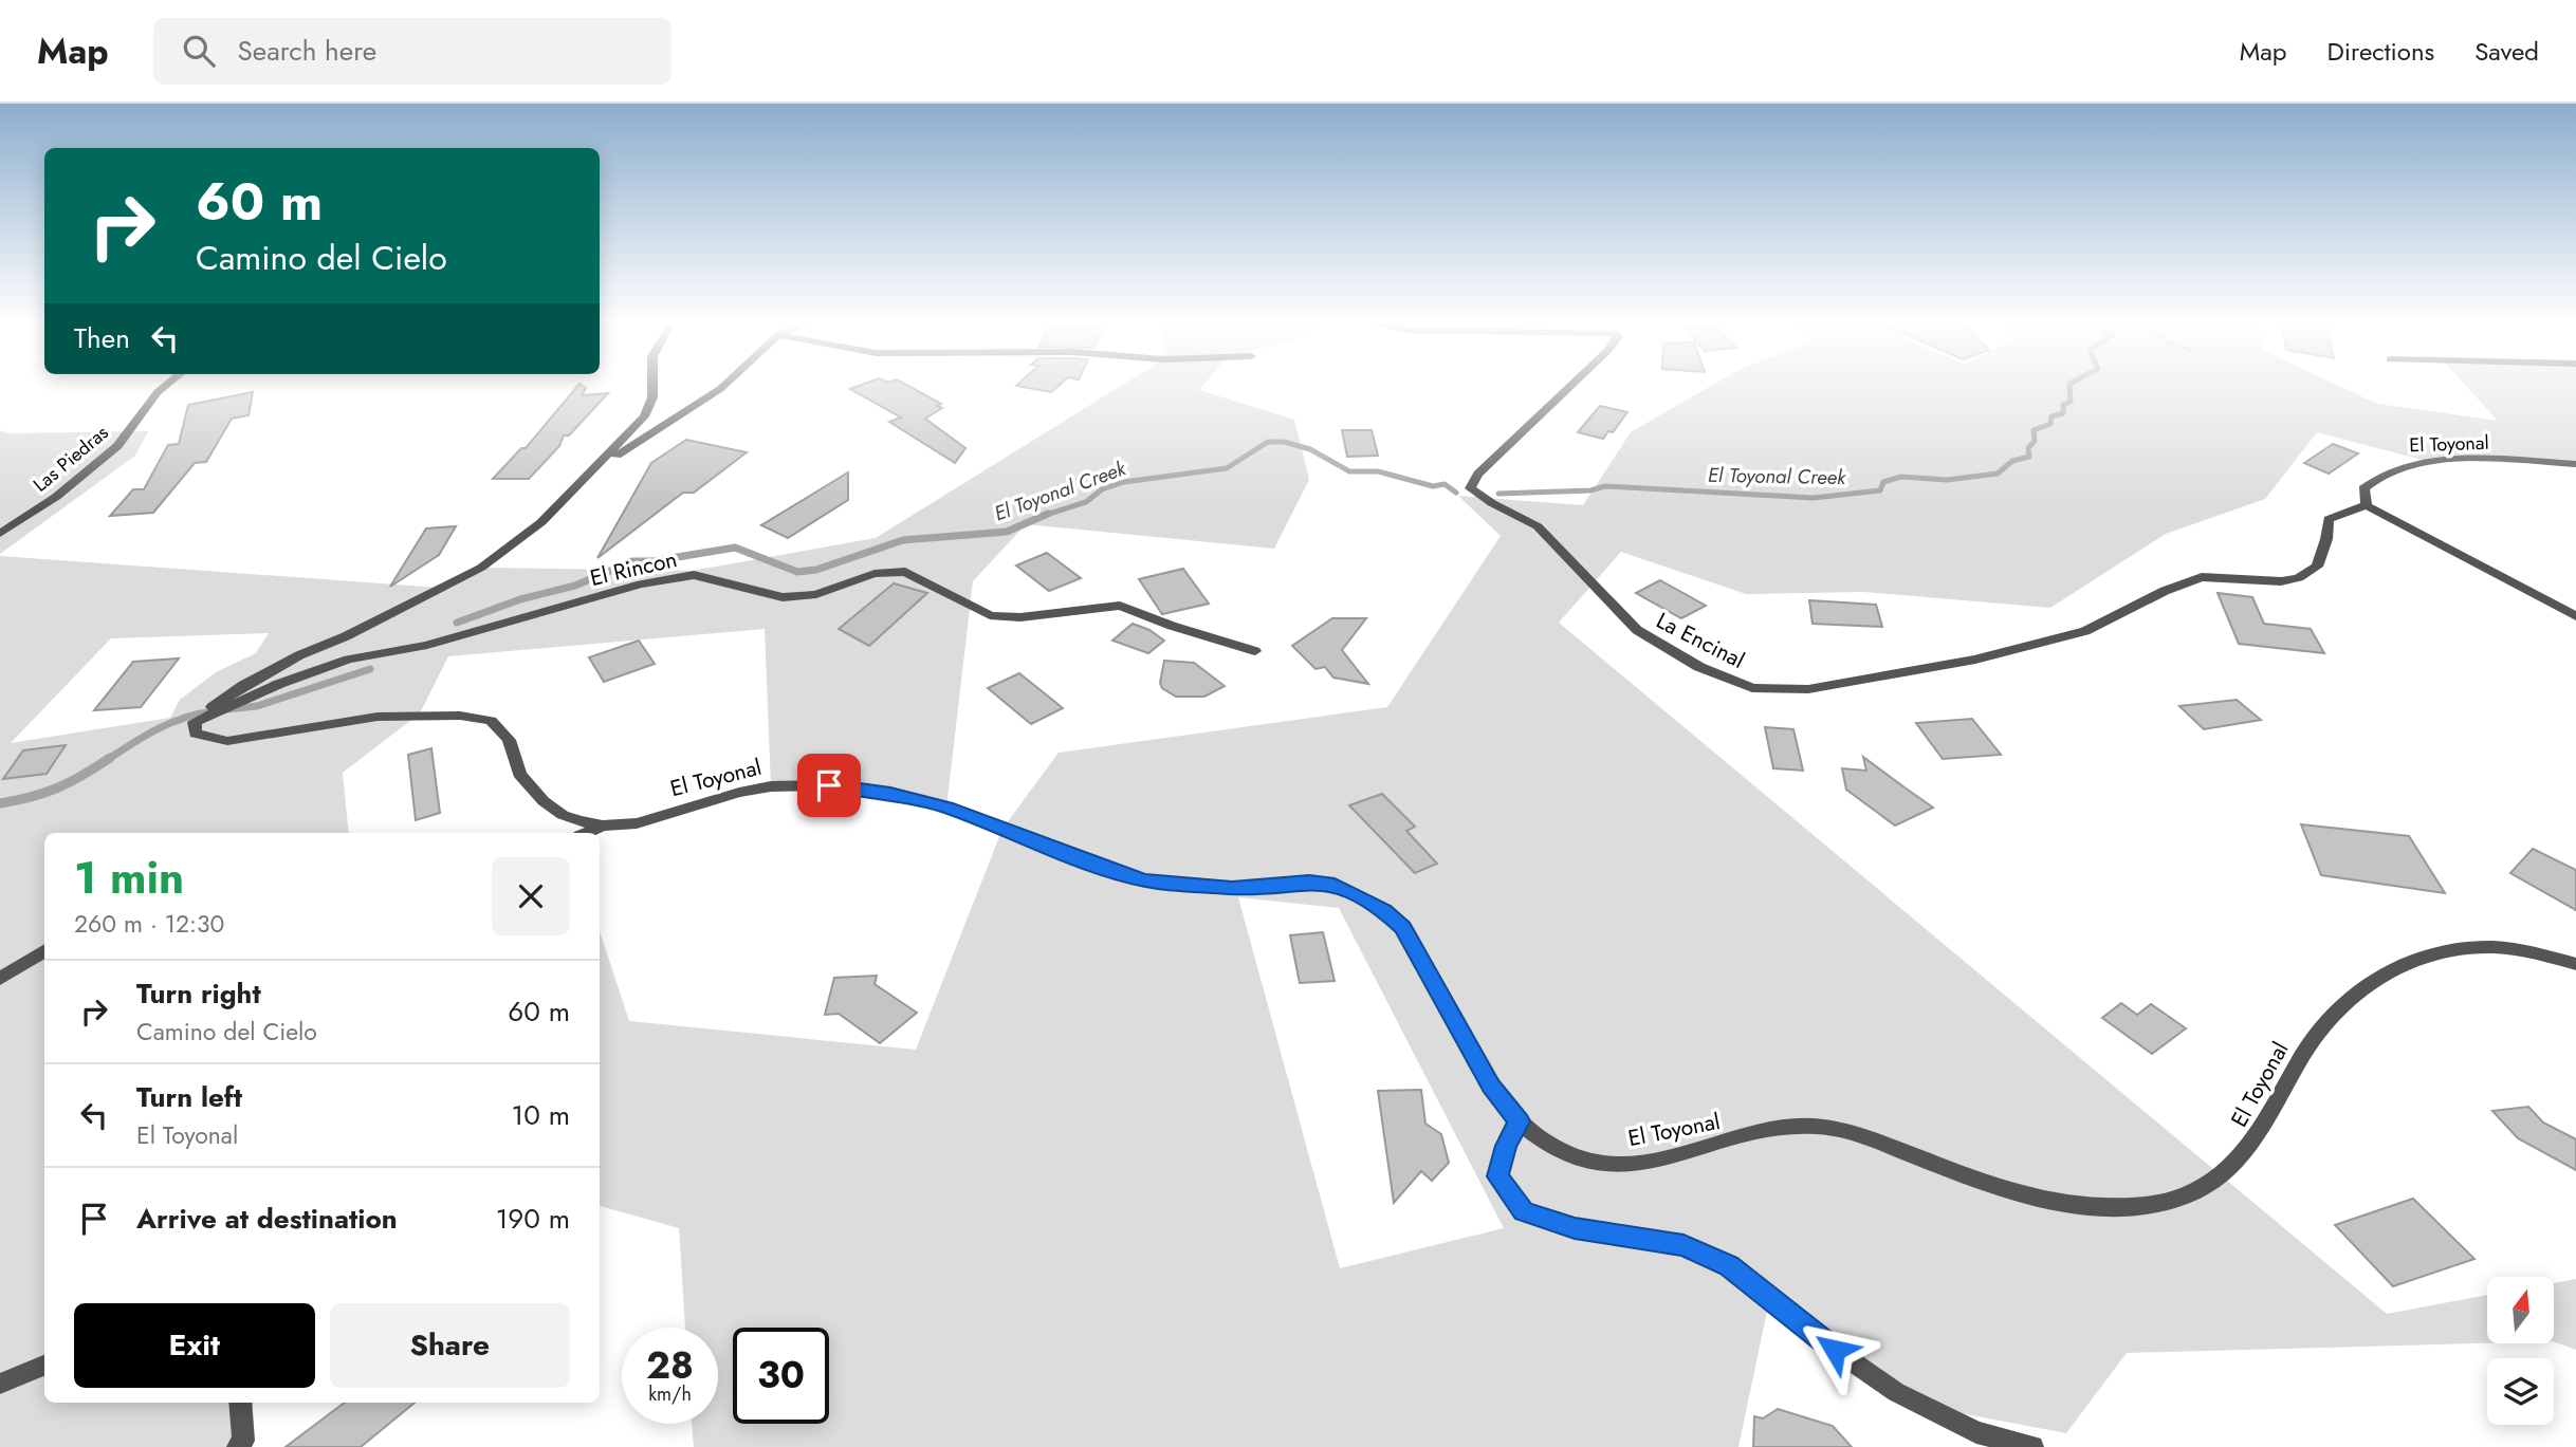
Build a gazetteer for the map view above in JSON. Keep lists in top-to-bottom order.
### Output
{
  "streets": {
    "street": [
      "El Toyonal",
      "Las Piedras",
      "El Rincon",
      "La Encinal"
    ]
  },
  "crossings": [
    ["El Toyonal", "El Rincon"],
    ["El Toyonal", "La Encinal"]
  ],
  "water": ["El Toyonal Creek"],
  "north": "top",
  "page": {
    "header": "Map",
    "search": "Search here",
    "nav": ["Map", "Directions", "Saved"],
    "turn": ["60 m", "Camino del Cielo"],
    "then": "Then",
    "heading": ["1 min", "260 m · 12:30"],
    "list": [
      {
        "name": "Turn right",
        "note": "Camino del Cielo",
        "value": "60 m"
      },
      {
        "name": "Turn left",
        "note": "El Toyonal",
        "value": "10 m"
      },
      {
        "name": "Arrive at destination",
        "value": "190 m"
      }
    ],
    "buttons": ["Exit", "Share"],
    "speed": "28 km/h",
    "limit": "30"
  }
}
